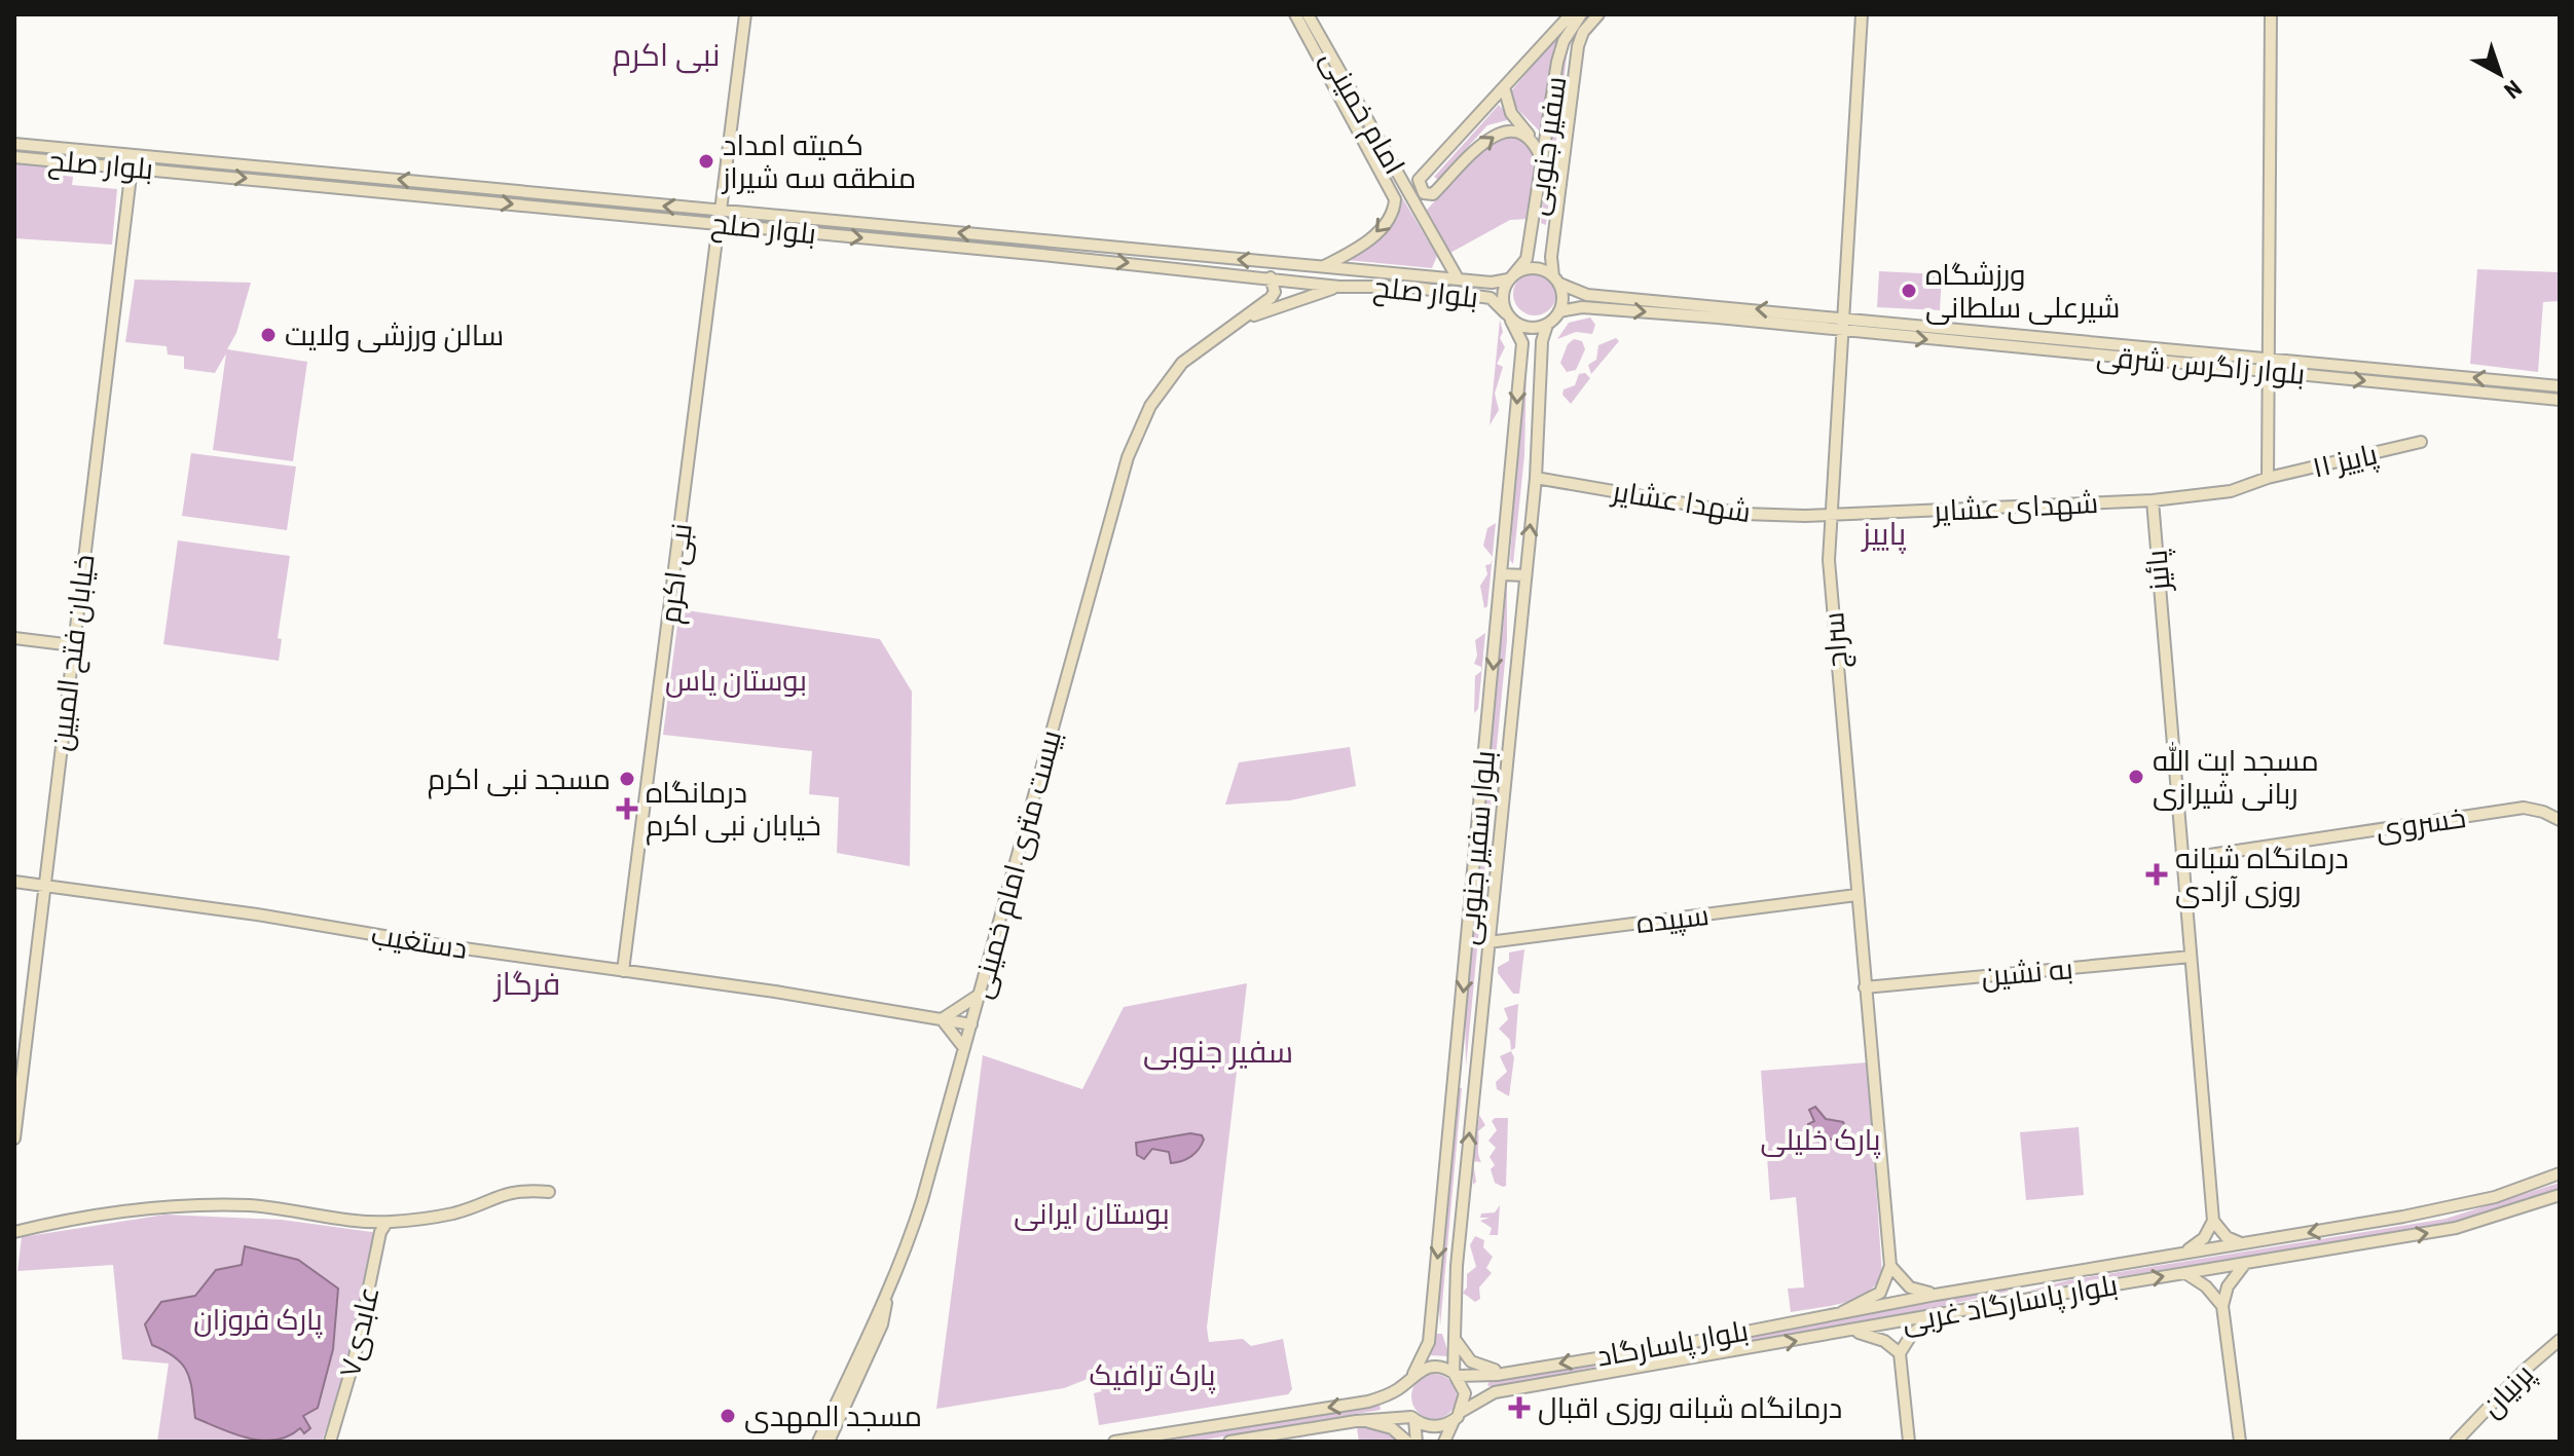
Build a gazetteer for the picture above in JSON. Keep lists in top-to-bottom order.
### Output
{
  "streets": {
    "main road": [
      "امام خمینی",
      "سفیر جنوبی",
      "بلوار صلح",
      "بلوار زاگرس شرقی",
      "پاییز ۱۱",
      "شهدا عشایر",
      "شهدای عشایر",
      "پائیز",
      "نبی اکرم",
      "سراج",
      "خیابان فتح المبین",
      "خسروى",
      "بلوار سفیر جنوبی",
      "بیست متری امام خمینی",
      "سپیده",
      "دستغیب",
      "به نشین",
      "بلوار پاسارگاد غربی",
      "عابدی۷",
      "بلوار پاسارگاد",
      "پرنیان"
    ]
  },
  "crossings": [
    ["امام خمینی", "بلوار صلح"],
    ["سفیر جنوبی", "بلوار صلح"],
    ["سفیر جنوبی", "بلوار زاگرس شرقی"],
    ["سفیر جنوبی", "بلوار سفیر جنوبی"],
    ["بلوار صلح", "بلوار زاگرس شرقی"],
    ["بلوار صلح", "نبی اکرم"],
    ["بلوار صلح", "خیابان فتح المبین"],
    ["بلوار صلح", "بلوار سفیر جنوبی"],
    ["بلوار زاگرس شرقی", "سراج"],
    ["بلوار زاگرس شرقی", "بلوار سفیر جنوبی"],
    ["شهدا عشایر", "شهدای عشایر"],
    ["شهدا عشایر", "سراج"],
    ["شهدا عشایر", "بلوار سفیر جنوبی"],
    ["شهدای عشایر", "پائیز"],
    ["شهدای عشایر", "سراج"],
    ["پائیز", "خسروى"],
    ["پائیز", "به نشین"],
    ["نبی اکرم", "دستغیب"],
    ["سراج", "سپیده"],
    ["سراج", "به نشین"],
    ["خیابان فتح المبین", "دستغیب"],
    ["بلوار سفیر جنوبی", "سپیده"],
    ["بلوار سفیر جنوبی", "بلوار پاسارگاد غربی"],
    ["بلوار سفیر جنوبی", "بلوار پاسارگاد"],
    ["بیست متری امام خمینی", "دستغیب"],
    ["بلوار پاسارگاد غربی", "بلوار پاسارگاد"]
  ],
  "one_way": ["بلوار پاسارگاد"],
  "districts": [
    "نبی اکرم",
    "پاییز",
    "فرگاز",
    "سفیر جنوبی"
  ],
  "parks": [
    "بوستان یاس",
    "پارک خلیلی",
    "بوستان ایرانی",
    "پارک فروزان",
    "پارک ترافیک"
  ],
  "places": {
    "other": [
      "کمیته امداد منطقه سه شیراز",
      "ورزشگاه شیرعلی سلطانی",
      "سالن ورزشی ولایت",
      "مسجد ایت الله ربانی شیرازی",
      "مسجد نبی اکرم",
      "مسجد المهدی"
    ],
    "health": ["درمانگاه خیابان نبی اکرم", "درمانگاه شبانه روزی آزادی", "درمانگاه شبانه روزی اقبال"]
  },
  "north": "bottom right"
}
